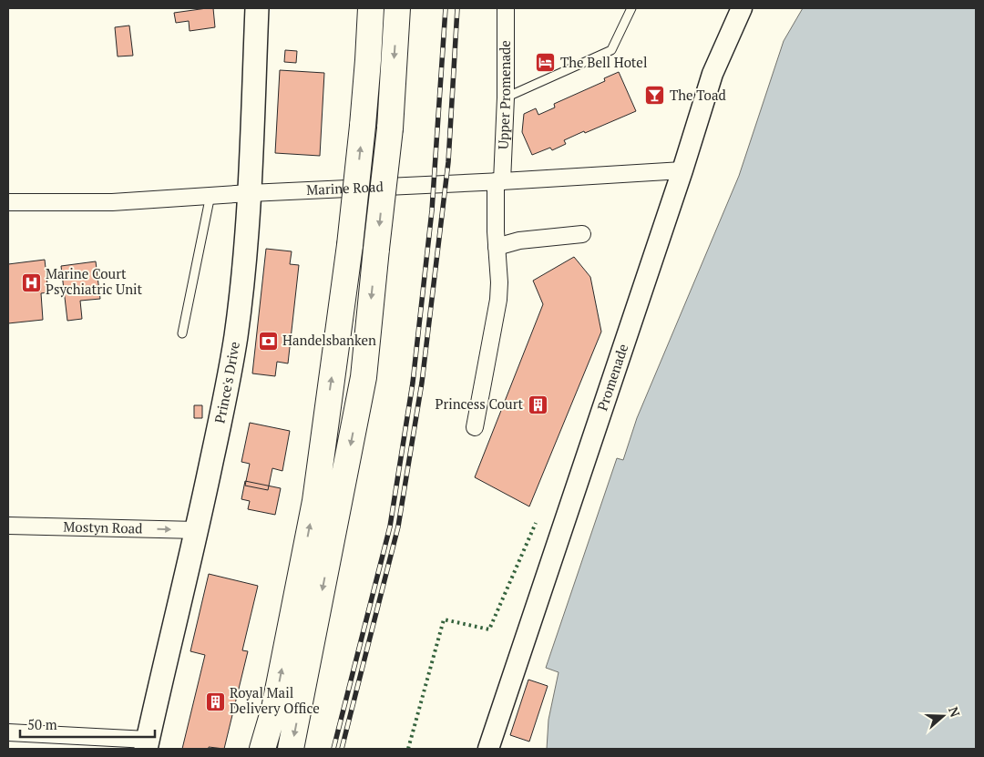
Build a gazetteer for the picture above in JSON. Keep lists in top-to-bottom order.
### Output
{
  "streets": {
    "main road": ["Prince's Drive"],
    "street": [
      "Upper Promenade",
      "Marine Road",
      "Promenade",
      "Mostyn Road"
    ]
  },
  "crossings": [
    ["Upper Promenade", "Marine Road"],
    ["Marine Road", "Promenade"],
    ["Marine Road", "Prince's Drive"],
    ["Prince's Drive", "Mostyn Road"]
  ],
  "one_way": ["Mostyn Road"],
  "places": {
    "hotel": ["The Bell Hotel"],
    "bar": ["The Toad"],
    "hospital": ["Marine Court Psychiatric Unit"],
    "bank": ["Handelsbanken"],
    "building": ["Princess Court", "Royal Mail Delivery Office"]
  },
  "scale_bar": "50 m",
  "north": "right"
}
